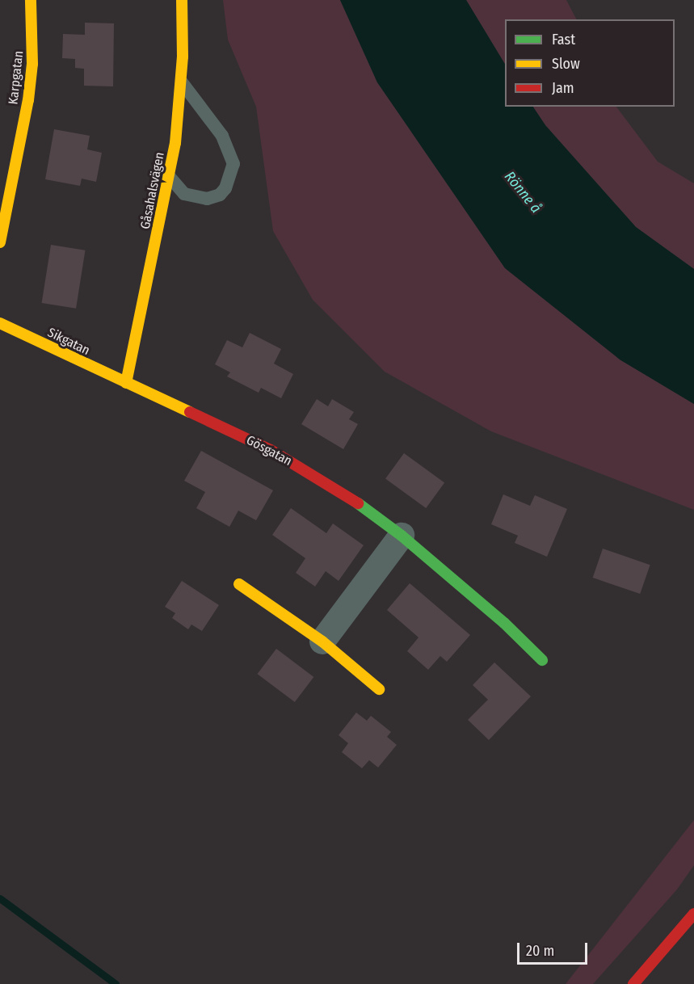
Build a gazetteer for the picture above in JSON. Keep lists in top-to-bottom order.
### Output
{
  "streets": {
    "street": [
      "Karpgatan",
      "Gåsahalsvägen",
      "Sikgatan",
      "Gösgatan"
    ]
  },
  "crossings": [
    ["Gåsahalsvägen", "Sikgatan"],
    ["Gåsahalsvägen", "Gösgatan"],
    ["Sikgatan", "Gösgatan"]
  ],
  "water": ["Rönne å"],
  "legend": ["Fast", "Slow", "Jam"],
  "scale_bar": "20 m"
}
